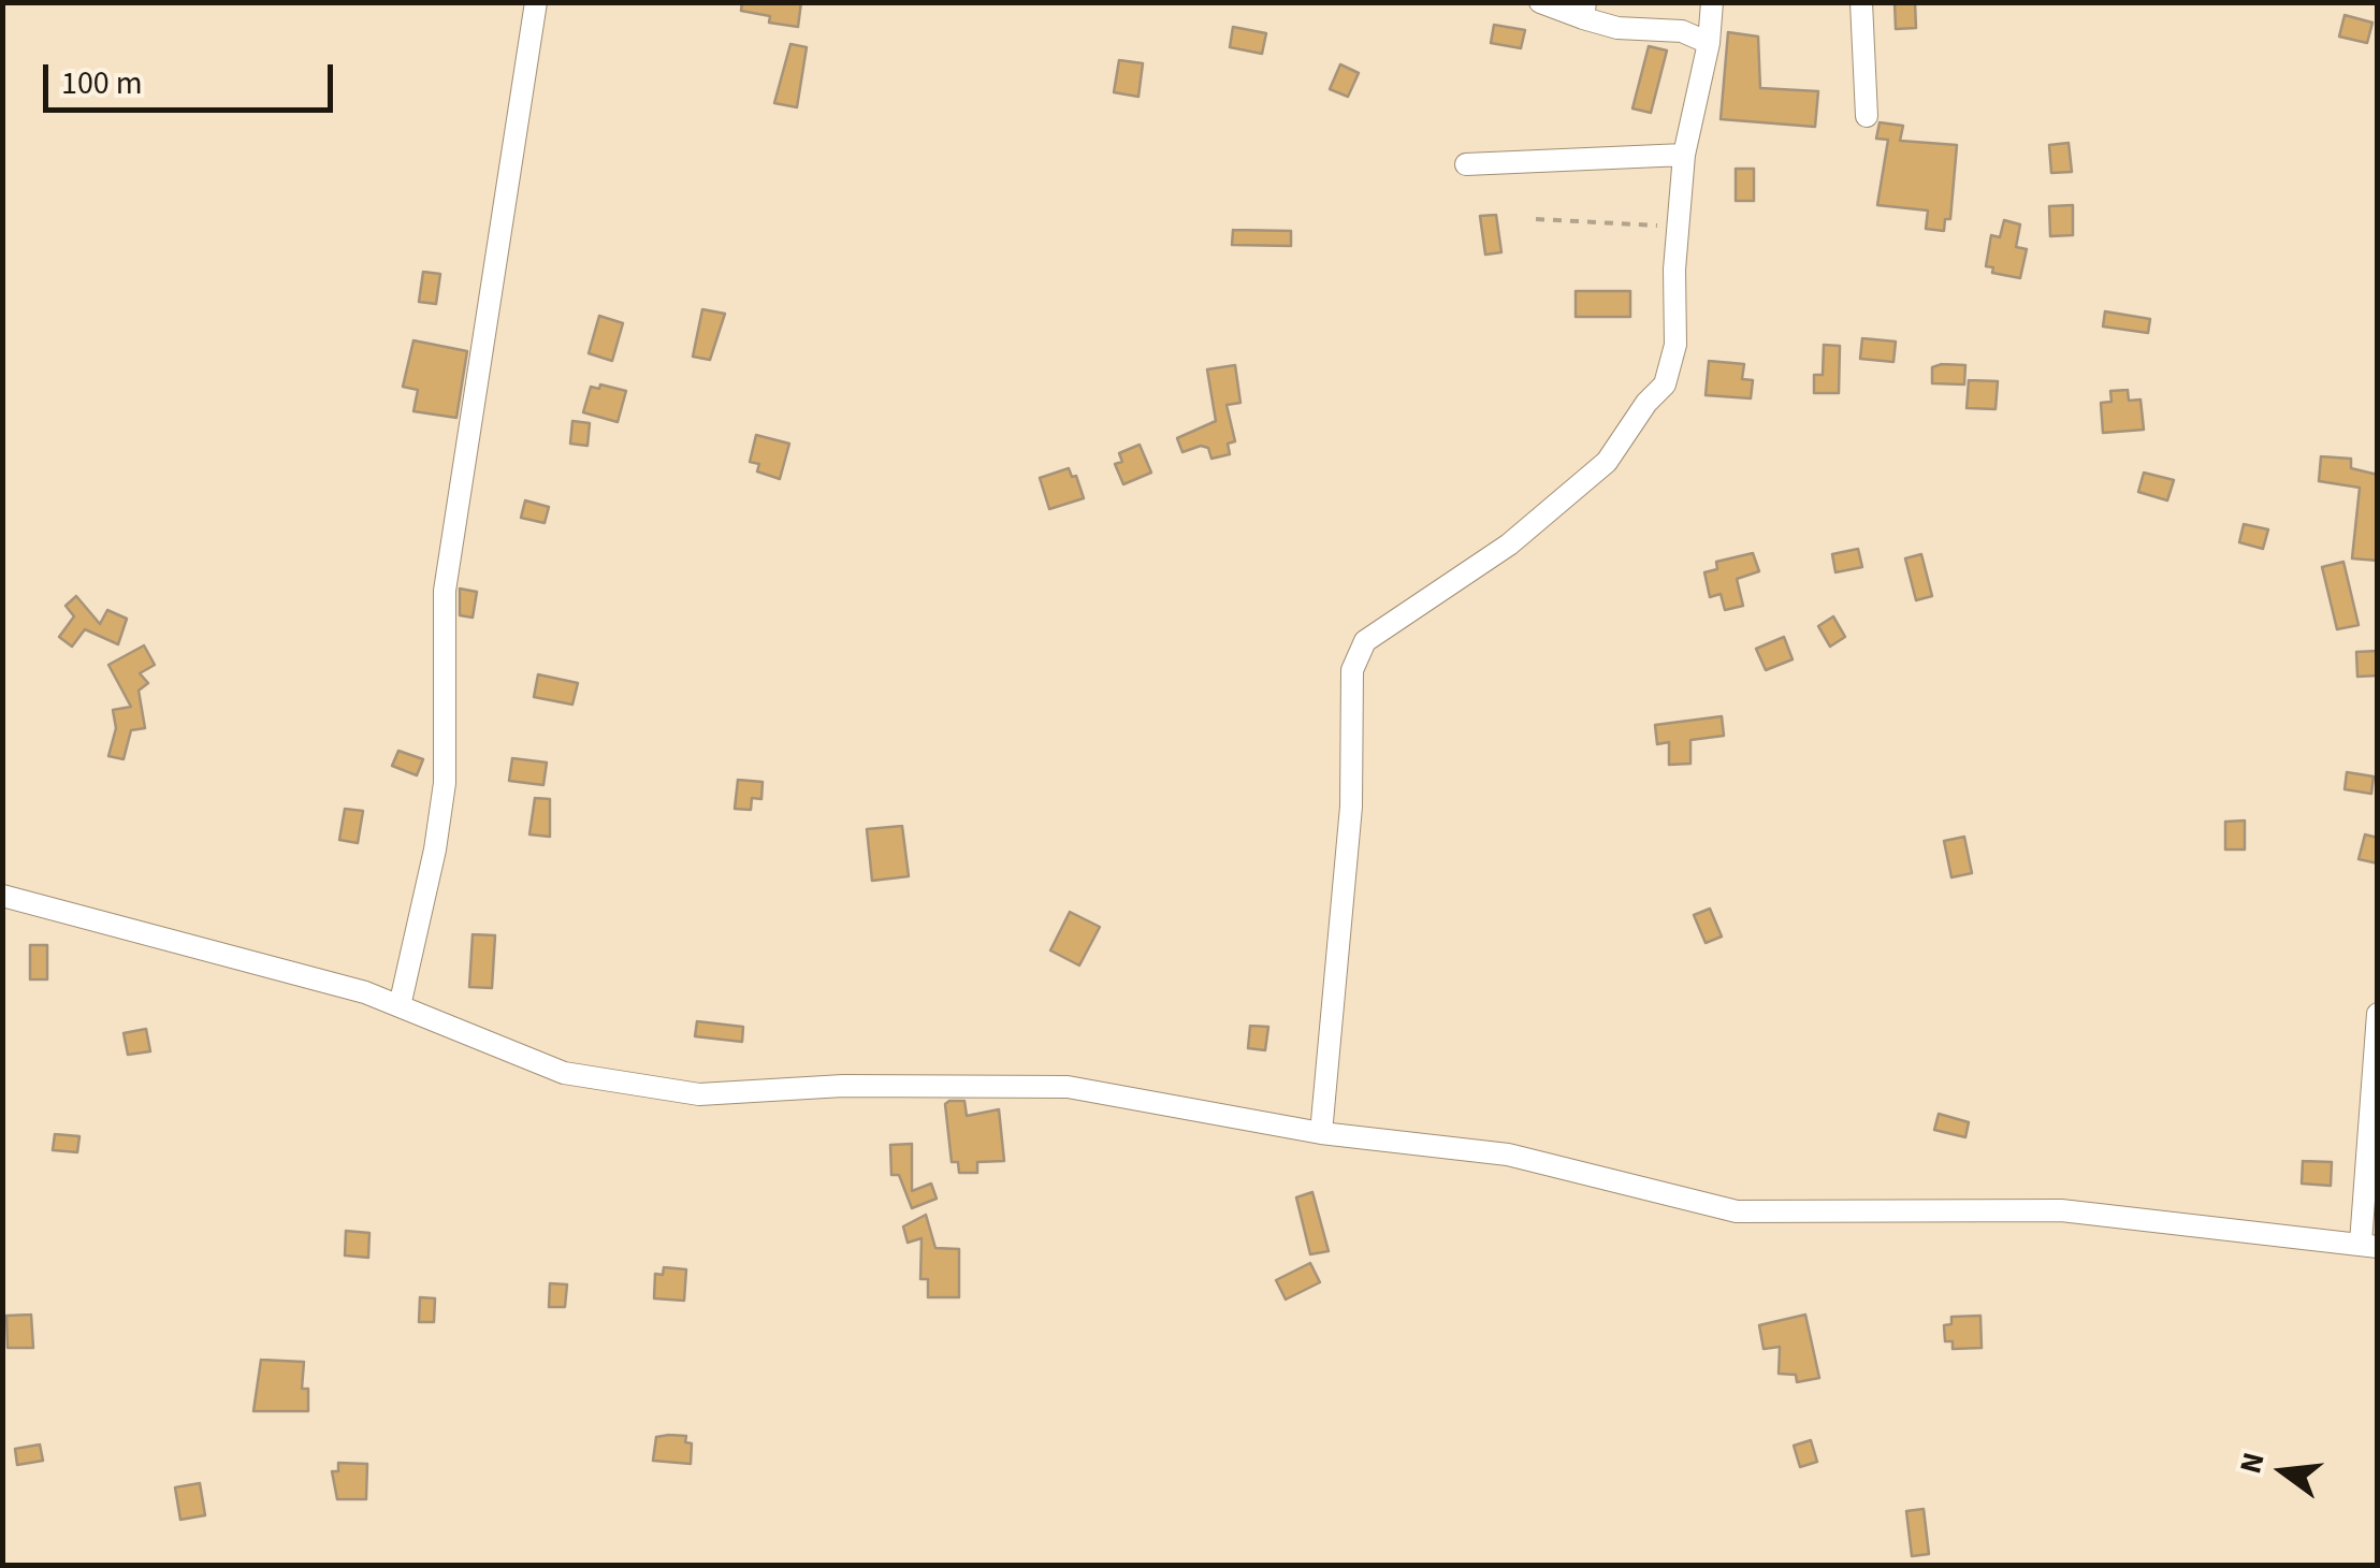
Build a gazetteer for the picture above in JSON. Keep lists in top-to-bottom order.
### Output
{
  "scale_bar": "100 m",
  "north": "left"
}
